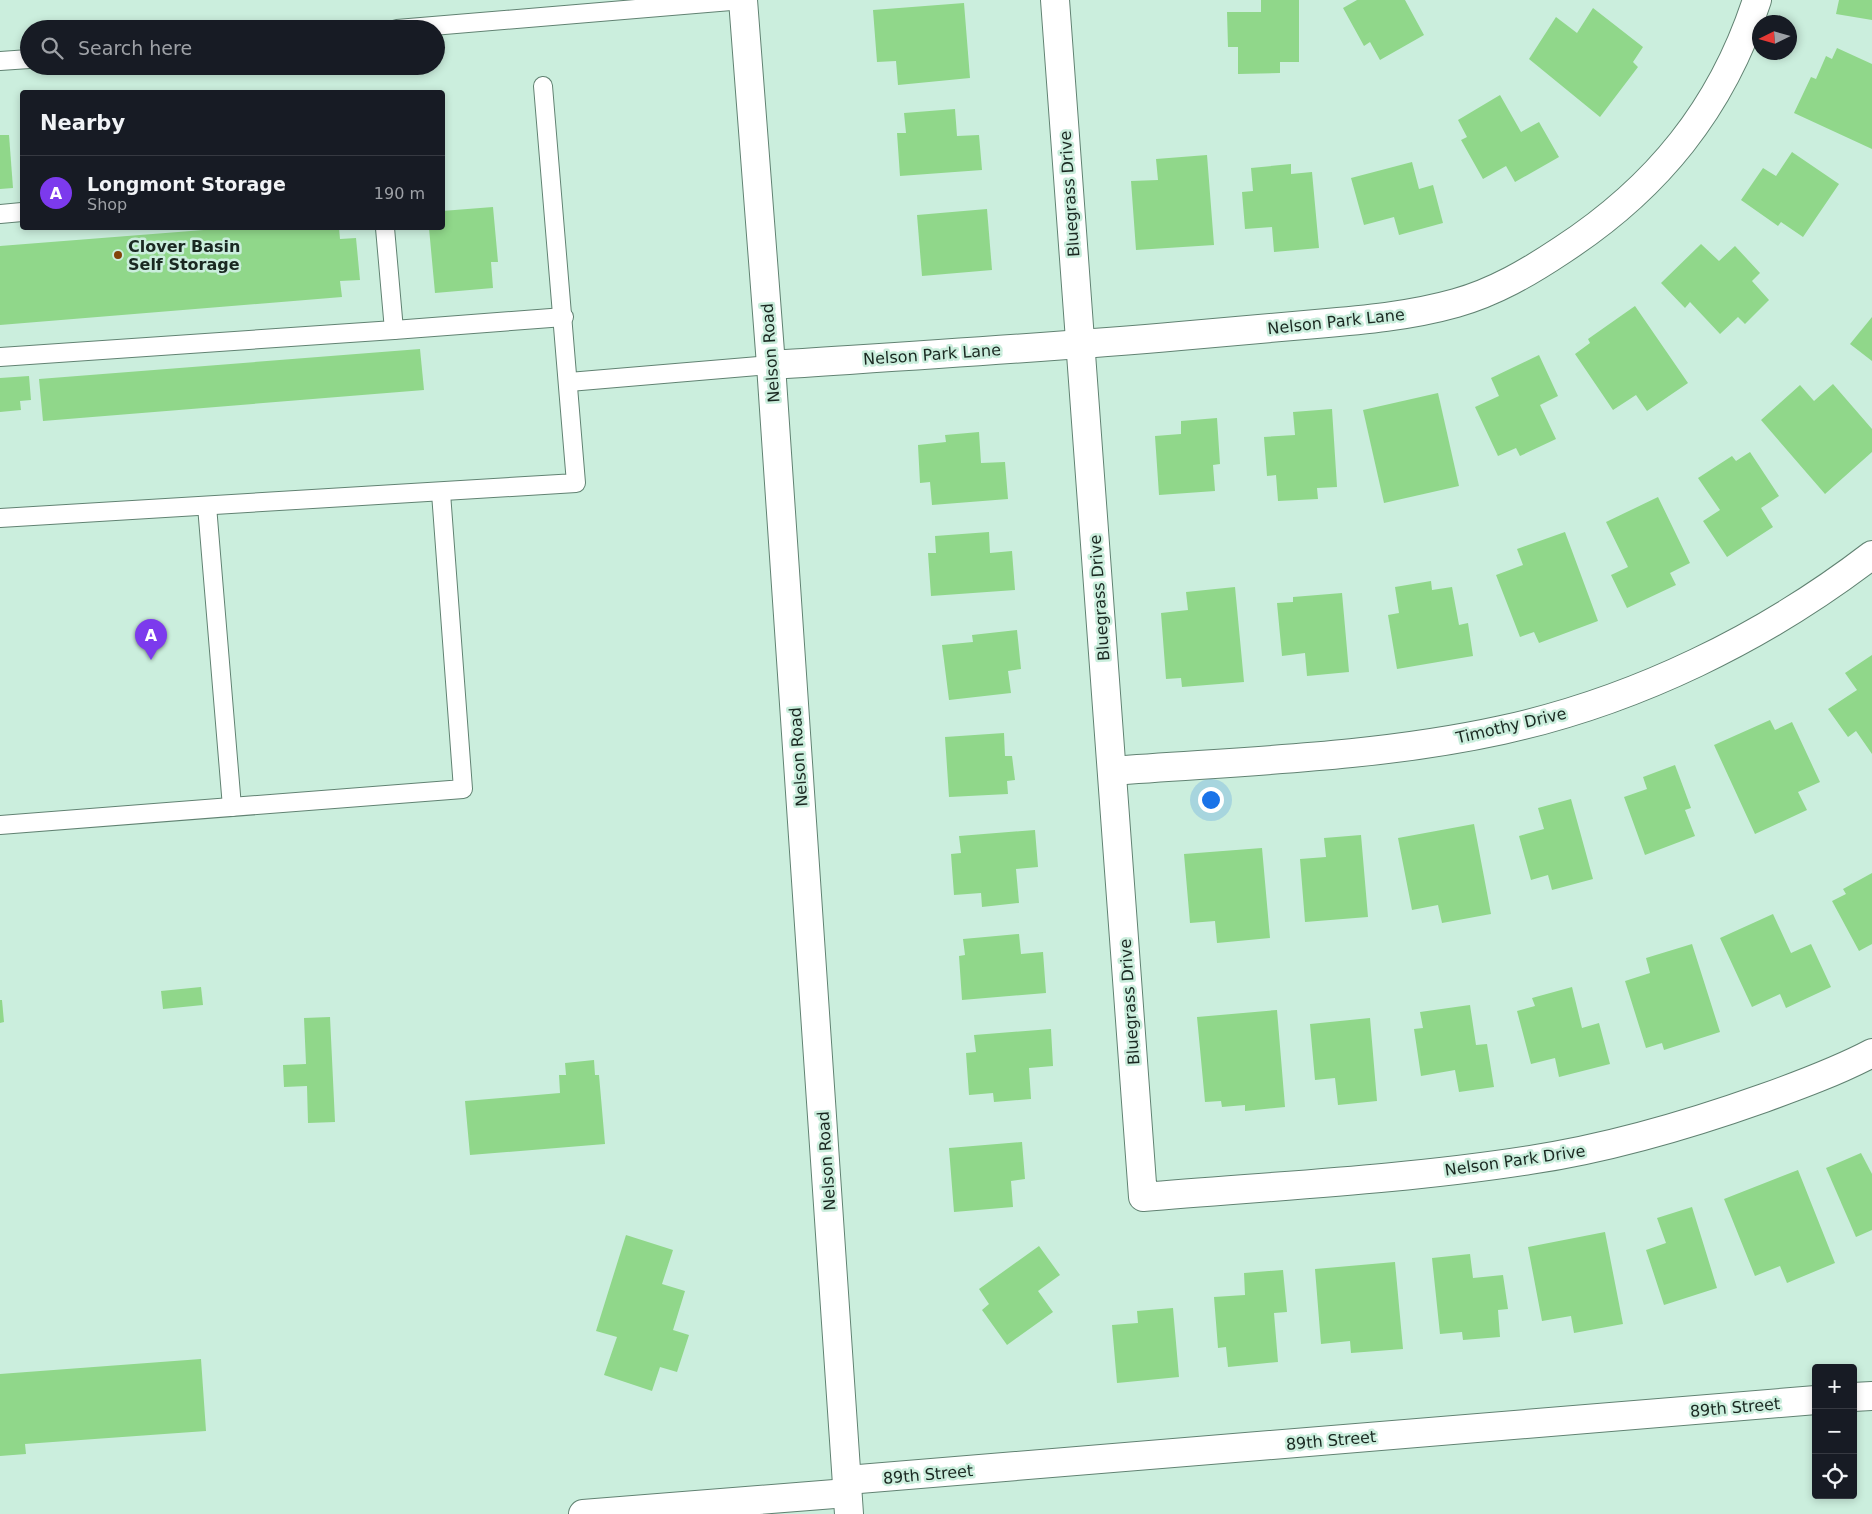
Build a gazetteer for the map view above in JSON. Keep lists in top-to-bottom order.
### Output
{
  "streets": {
    "street": [
      "Bluegrass Drive",
      "Nelson Park Lane",
      "Nelson Road",
      "Timothy Drive",
      "Nelson Park Drive",
      "89th Street"
    ]
  },
  "crossings": [
    ["Bluegrass Drive", "Nelson Park Lane"],
    ["Bluegrass Drive", "Timothy Drive"],
    ["Bluegrass Drive", "Nelson Park Drive"],
    ["Nelson Park Lane", "Nelson Road"],
    ["Nelson Road", "89th Street"]
  ],
  "places": ["Clover Basin Self Storage"],
  "north": "left",
  "page": {
    "search": "Search here",
    "heading": "Nearby",
    "list": [
      {
        "mark": "A",
        "name": "Longmont Storage",
        "note": "Shop",
        "value": "190 m"
      }
    ],
    "pins": "A",
    "map_buttons": ["+", "−"]
  }
}
